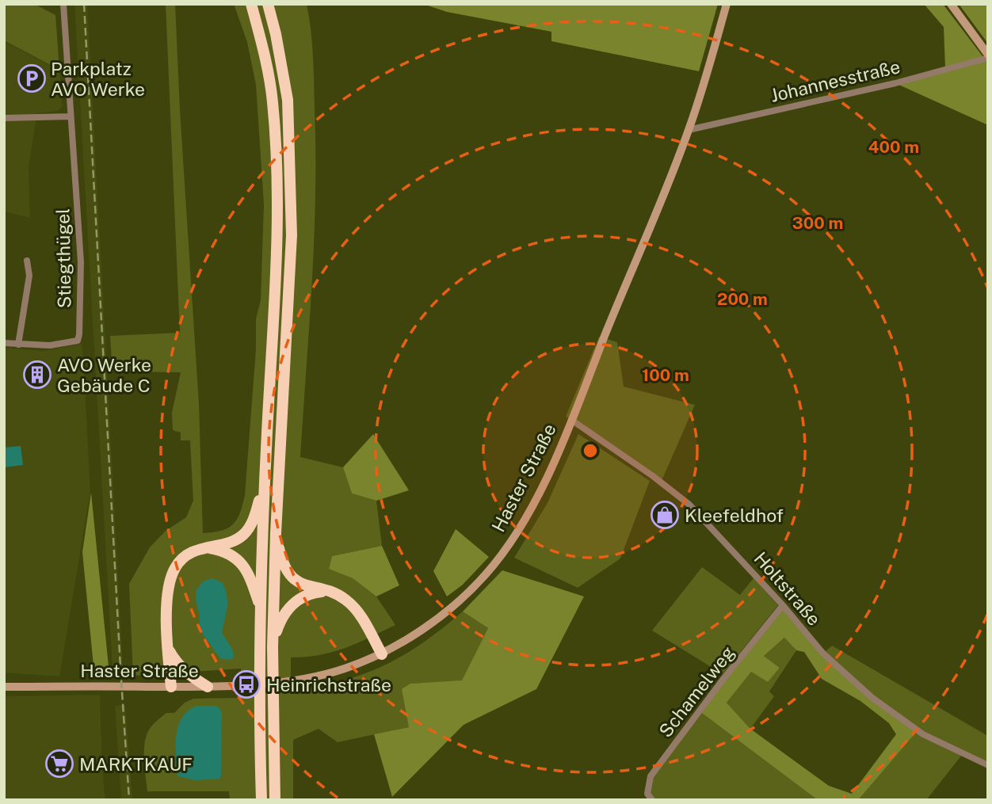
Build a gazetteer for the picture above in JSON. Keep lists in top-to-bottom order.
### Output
{
  "streets": {
    "main road": ["Haster Straße"],
    "street": [
      "Johannesstraße",
      "Stiegthügel",
      "Holtstraße",
      "Schamelweg"
    ]
  },
  "crossings": [
    ["Johannesstraße", "Haster Straße"],
    ["Haster Straße", "Holtstraße"],
    ["Holtstraße", "Schamelweg"]
  ],
  "places": {
    "parking": ["Parkplatz AVO Werke"],
    "building": ["AVO Werke Gebäude C"],
    "shop": ["Kleefeldhof"],
    "bus stop": ["Heinrichstraße"],
    "supermarket": ["MARKTKAUF"]
  },
  "rings": [
    "400 m",
    "300 m",
    "200 m",
    "100 m"
  ]
}
